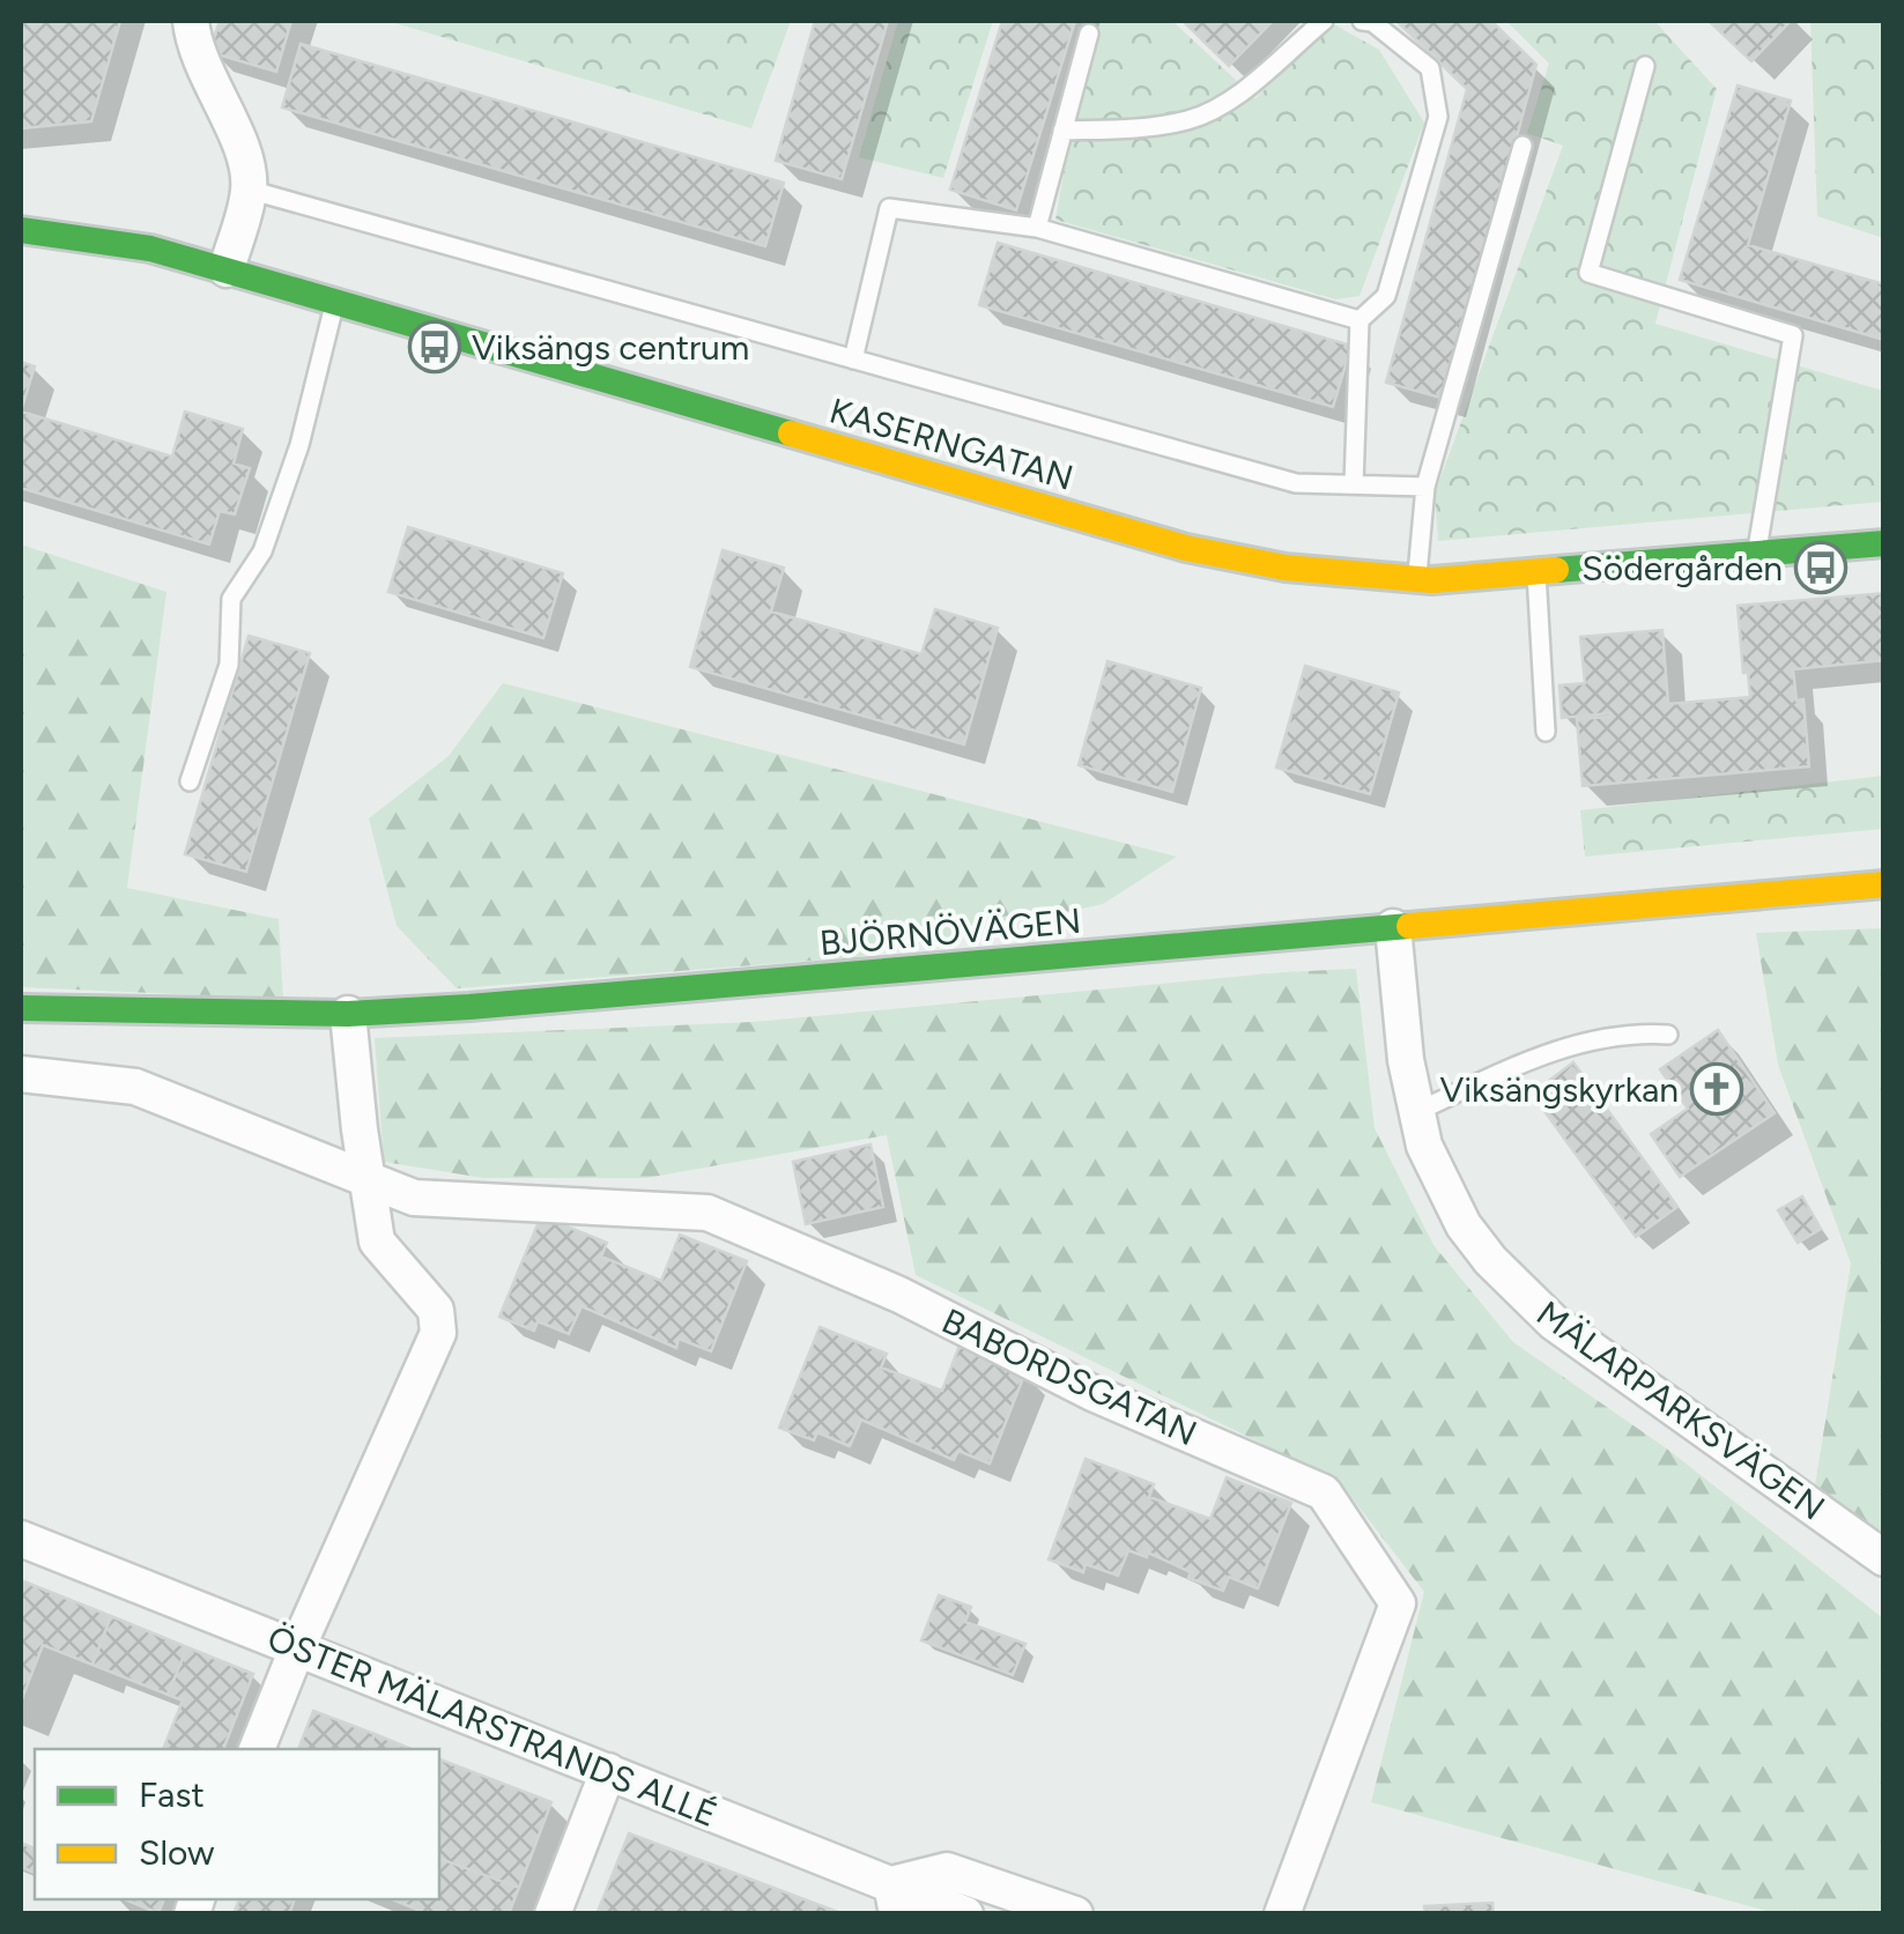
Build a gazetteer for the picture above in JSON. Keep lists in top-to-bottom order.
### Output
{
  "streets": {
    "street": [
      "KASERNGATAN",
      "BJÖRNÖVÄGEN",
      "BABORDSGATAN",
      "MÄLARPARKSVÄGEN",
      "ÖSTER MÄLARSTRANDS ALLÉ"
    ]
  },
  "crossings": [
    ["BJÖRNÖVÄGEN", "MÄLARPARKSVÄGEN"]
  ],
  "places": {
    "bus stop": ["Viksängs centrum", "Södergården"],
    "church": ["Viksängskyrkan"]
  },
  "legend": ["Fast", "Slow"]
}
